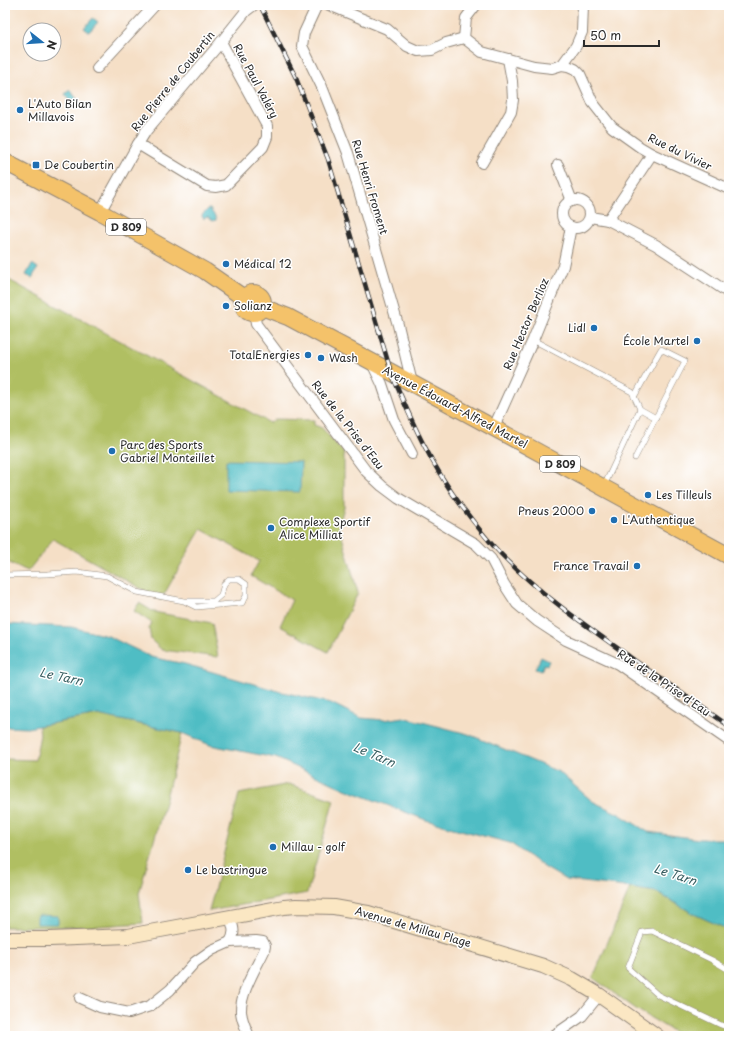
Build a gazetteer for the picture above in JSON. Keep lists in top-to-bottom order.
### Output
{
  "streets": {
    "main road": ["D 809", "Avenue Édouard-Alfred Martel"],
    "street": [
      "Rue Pierre de Coubertin",
      "Rue Paul Valéry",
      "Rue du Vivier",
      "Rue Henri Froment",
      "Rue Hector Berlioz",
      "Rue de la Prise d'Eau",
      "Avenue de Millau Plage"
    ]
  },
  "crossings": [
    ["Rue Pierre de Coubertin", "Rue Paul Valéry"],
    ["Rue Pierre de Coubertin", "D 809"],
    ["Rue Henri Froment", "Avenue Édouard-Alfred Martel"],
    ["D 809", "Avenue Édouard-Alfred Martel"],
    ["D 809", "Rue de la Prise d'Eau"],
    ["Rue Hector Berlioz", "Avenue Édouard-Alfred Martel"]
  ],
  "water": ["Le Tarn"],
  "places": {
    "other": [
      "L'Auto Bilan Millavois",
      "Médical 12",
      "Solianz",
      "Lidl",
      "École Martel",
      "TotalEnergies",
      "Wash",
      "Parc des Sports Gabriel Monteillet",
      "Les Tilleuls",
      "Pneus 2000",
      "L'Authentique",
      "Complexe Sportif Alice Milliat",
      "France Travail",
      "Millau - golf",
      "Le bastringue"
    ],
    "transit": ["De Coubertin"]
  },
  "scale_bar": "50 m",
  "north": "right"
}
